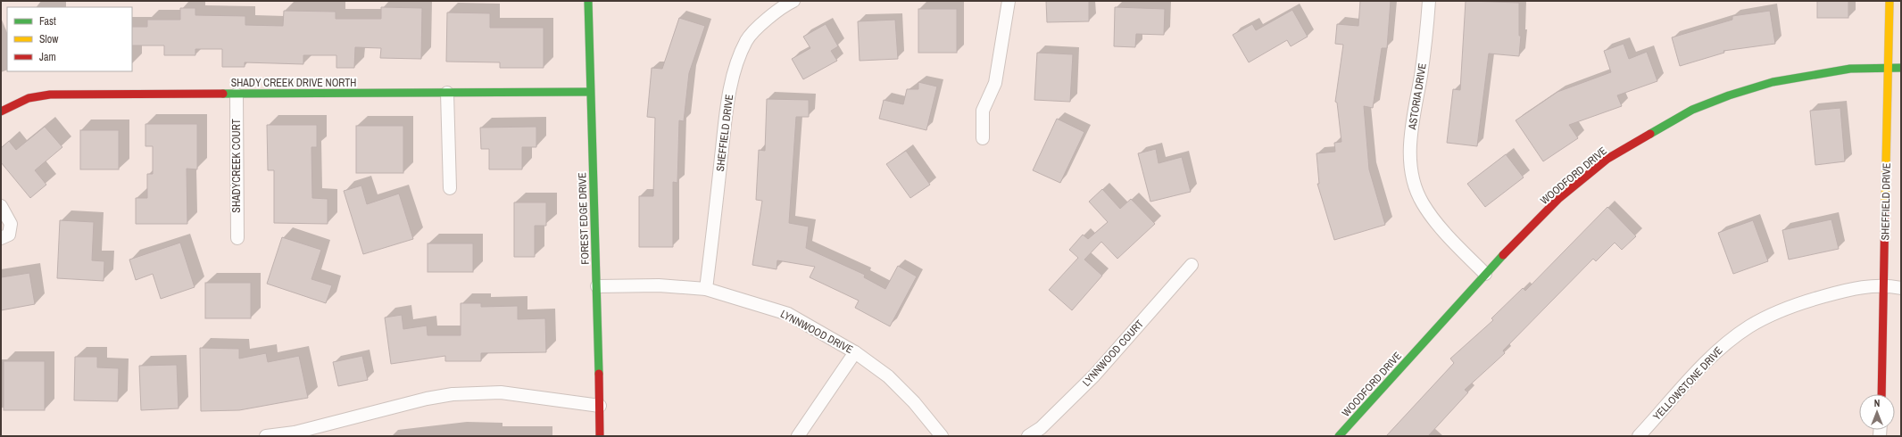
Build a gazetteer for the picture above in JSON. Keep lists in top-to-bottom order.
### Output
{
  "streets": {
    "street": [
      "SHADY CREEK DRIVE NORTH",
      "ASTORIA DRIVE",
      "SHEFFIELD DRIVE",
      "SHADYCREEK COURT",
      "WOODFORD DRIVE",
      "FOREST EDGE DRIVE",
      "LYNNWOOD DRIVE",
      "LYNNWOOD COURT",
      "YELLOWSTONE DRIVE"
    ]
  },
  "crossings": [
    ["SHADY CREEK DRIVE NORTH", "SHADYCREEK COURT"],
    ["SHADY CREEK DRIVE NORTH", "FOREST EDGE DRIVE"],
    ["ASTORIA DRIVE", "WOODFORD DRIVE"],
    ["SHEFFIELD DRIVE", "WOODFORD DRIVE"],
    ["SHEFFIELD DRIVE", "LYNNWOOD DRIVE"],
    ["SHEFFIELD DRIVE", "YELLOWSTONE DRIVE"],
    ["FOREST EDGE DRIVE", "LYNNWOOD DRIVE"]
  ],
  "legend": ["Fast", "Slow", "Jam"],
  "north": "top"
}
